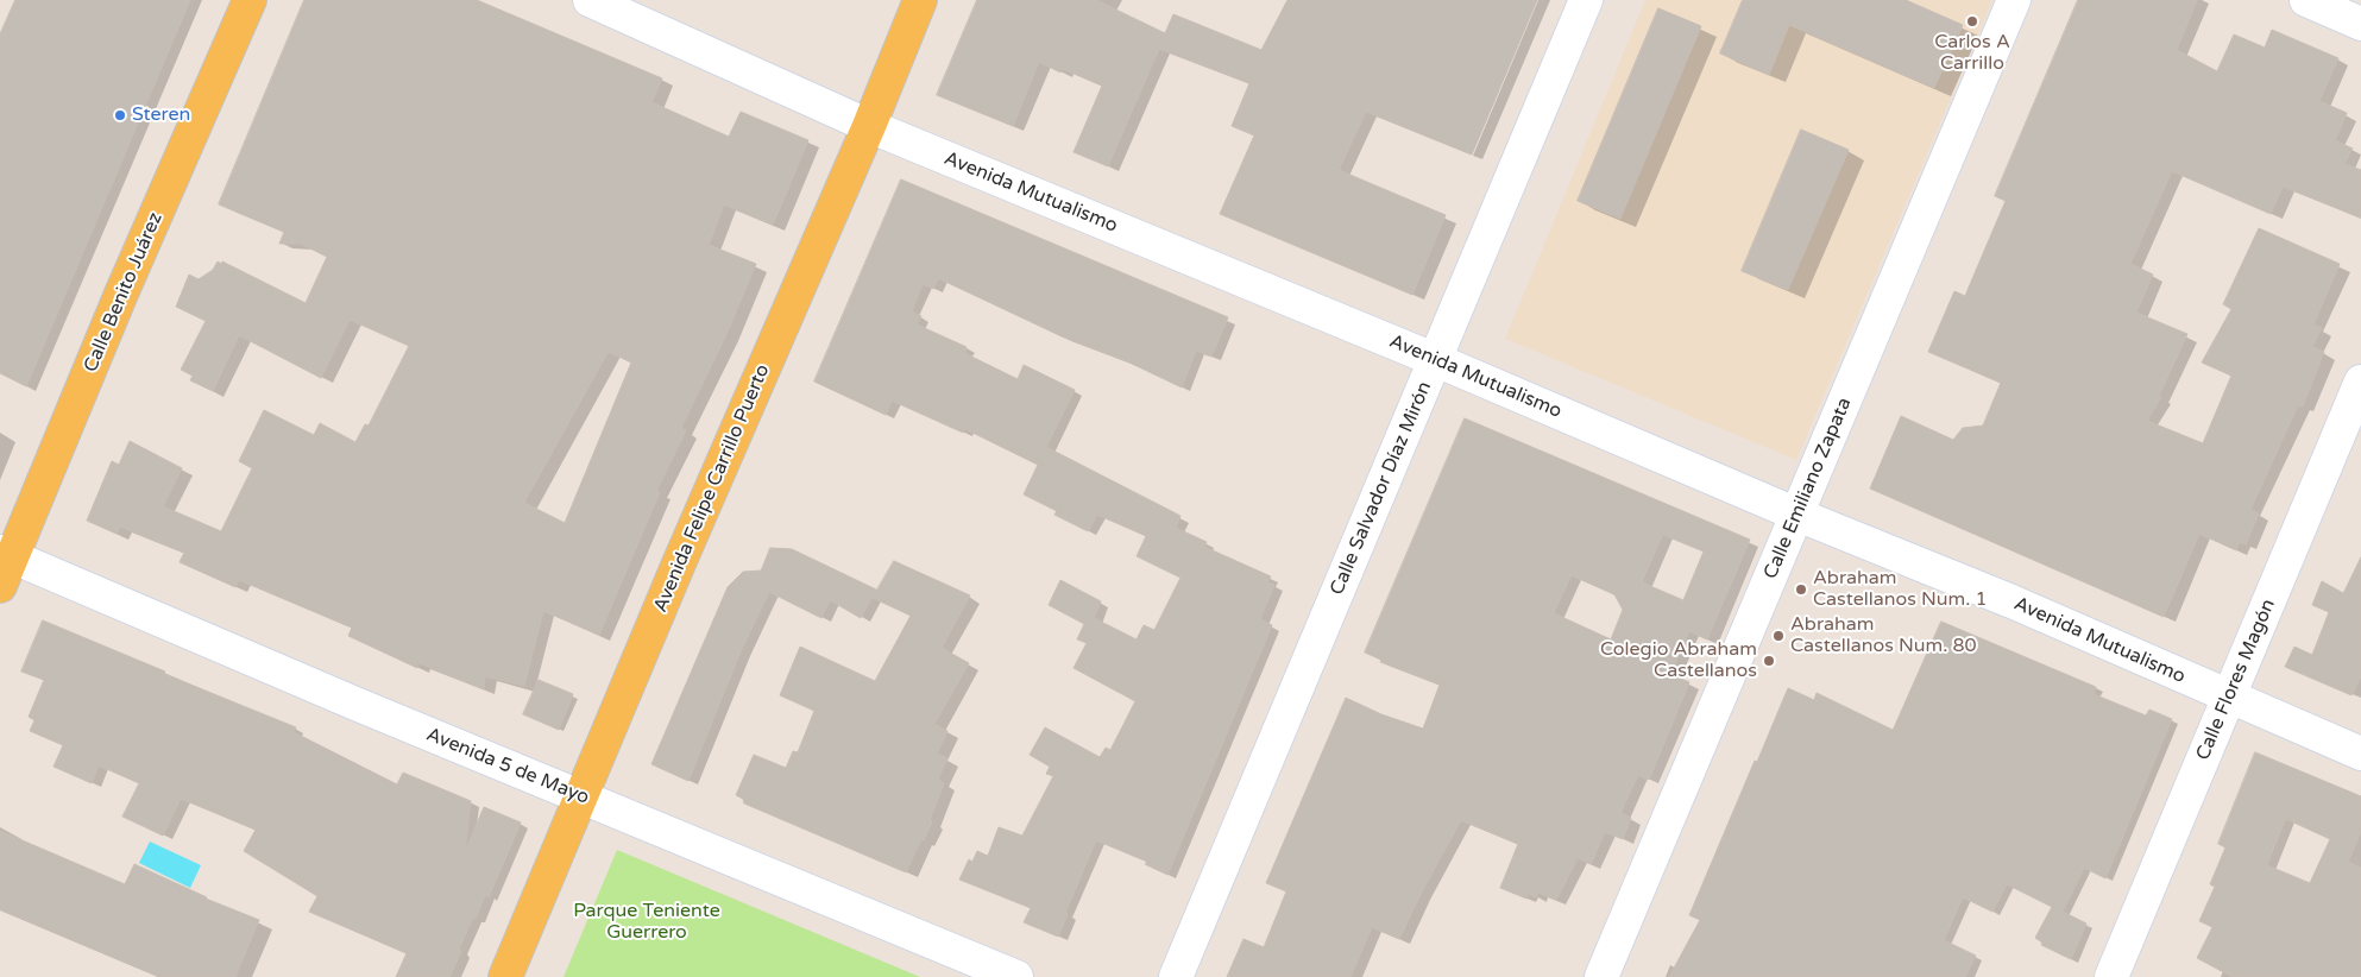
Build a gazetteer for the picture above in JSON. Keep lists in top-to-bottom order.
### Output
{
  "streets": {
    "main road": ["Calle Benito Juárez", "Avenida Felipe Carrillo Puerto"],
    "street": [
      "Avenida Mutualismo",
      "Calle Salvador Díaz Mirón",
      "Calle Emiliano Zapata",
      "Calle Flores Magón",
      "Avenida 5 de Mayo"
    ]
  },
  "crossings": [
    ["Avenida Mutualismo", "Avenida Felipe Carrillo Puerto"],
    ["Avenida Mutualismo", "Calle Salvador Díaz Mirón"],
    ["Avenida Mutualismo", "Calle Emiliano Zapata"],
    ["Avenida Mutualismo", "Calle Flores Magón"],
    ["Calle Benito Juárez", "Avenida 5 de Mayo"],
    ["Avenida Felipe Carrillo Puerto", "Avenida 5 de Mayo"]
  ],
  "parks": ["Parque Teniente Guerrero"],
  "places": [
    "Carlos A Carrillo",
    "Steren",
    "Abraham Castellanos Num. 1",
    "Abraham Castellanos Num. 80",
    "Colegio Abraham Castellanos"
  ]
}
